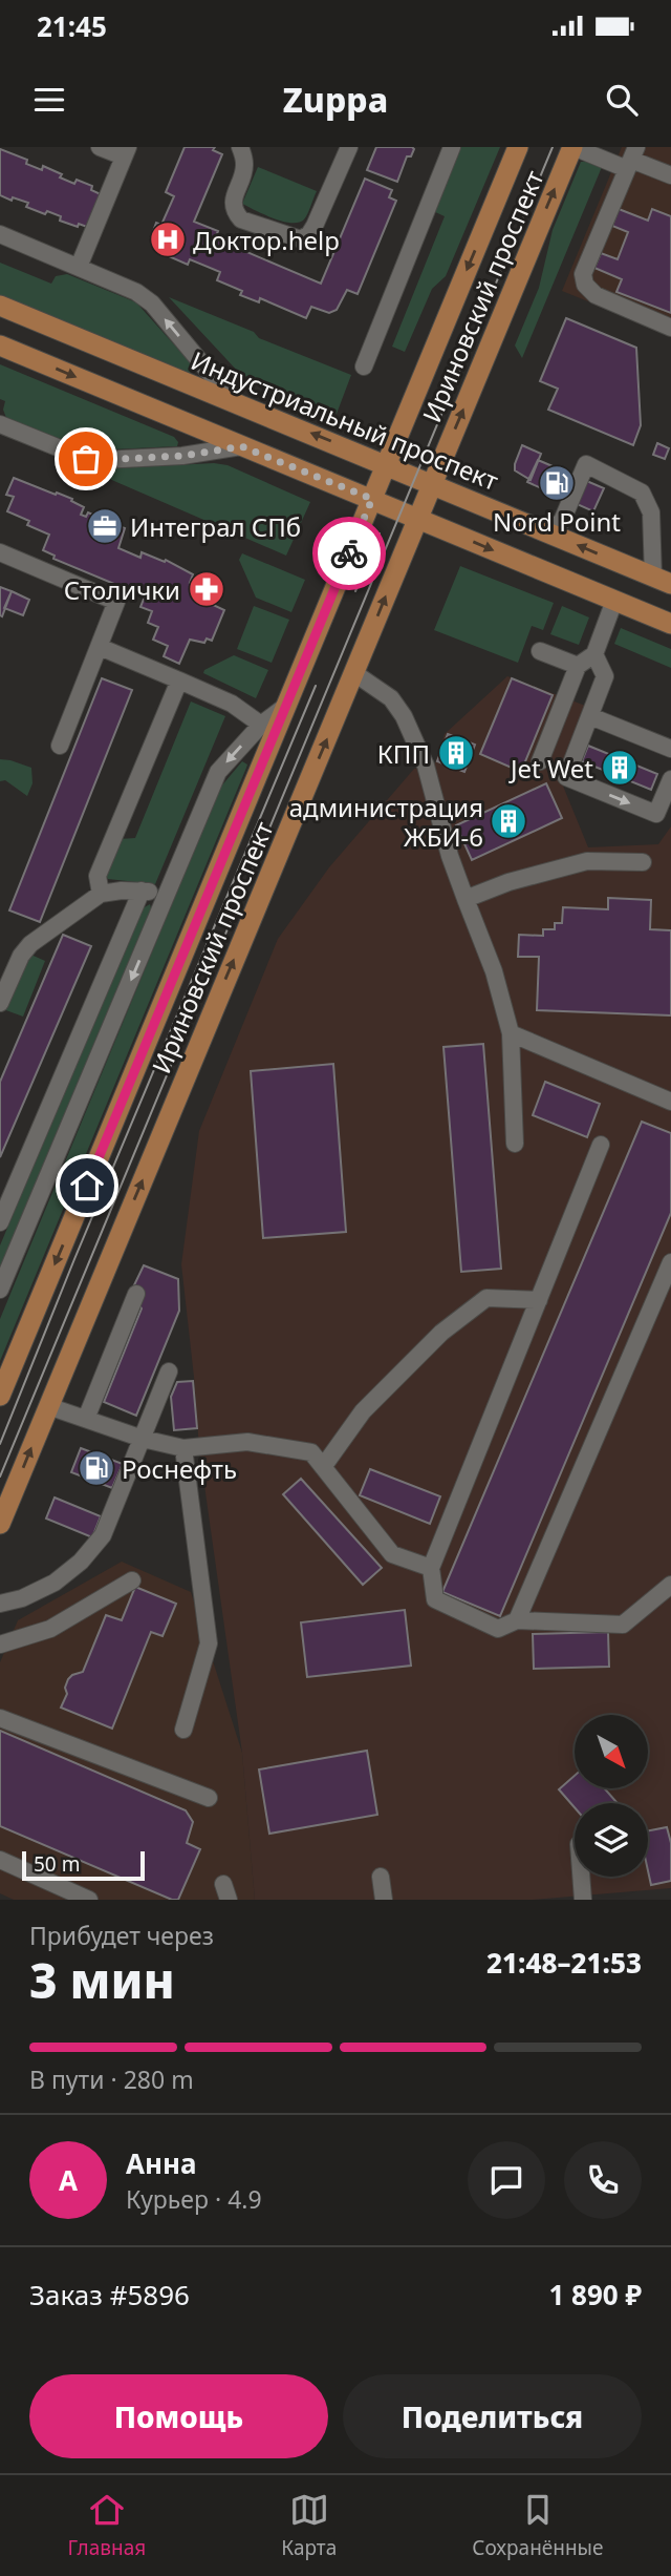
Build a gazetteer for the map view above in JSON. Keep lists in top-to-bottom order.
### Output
{
  "streets": {
    "main road": ["Ириновский проспект", "Индустриальный проспект"]
  },
  "crossings": [
    ["Ириновский проспект", "Индустриальный проспект"]
  ],
  "places": {
    "hospital": ["Доктор.help"],
    "fuel station": ["Nord Point", "Роснефть"],
    "office": ["Интеграл СПб"],
    "pharmacy": ["Столички"],
    "building": ["КПП", "Jet Wet", "администрация ЖБИ-6"]
  },
  "scale_bar": "50 m",
  "north": "bottom right",
  "page": {
    "status": "21:45",
    "header": "Zuppa",
    "scale": "50 m",
    "heading": ["3 мин", "Прибудет через", "21:48–21:53"],
    "panel": [
      "Анна",
      "Курьер · 4.9",
      "Заказ #5896",
      "1 890 ₽"
    ],
    "bar": "В пути · 280 m",
    "round": "А",
    "buttons": ["Помощь", "Поделиться"],
    "tabs": ["Главная", "Карта", "Сохранённые"]
  }
}
